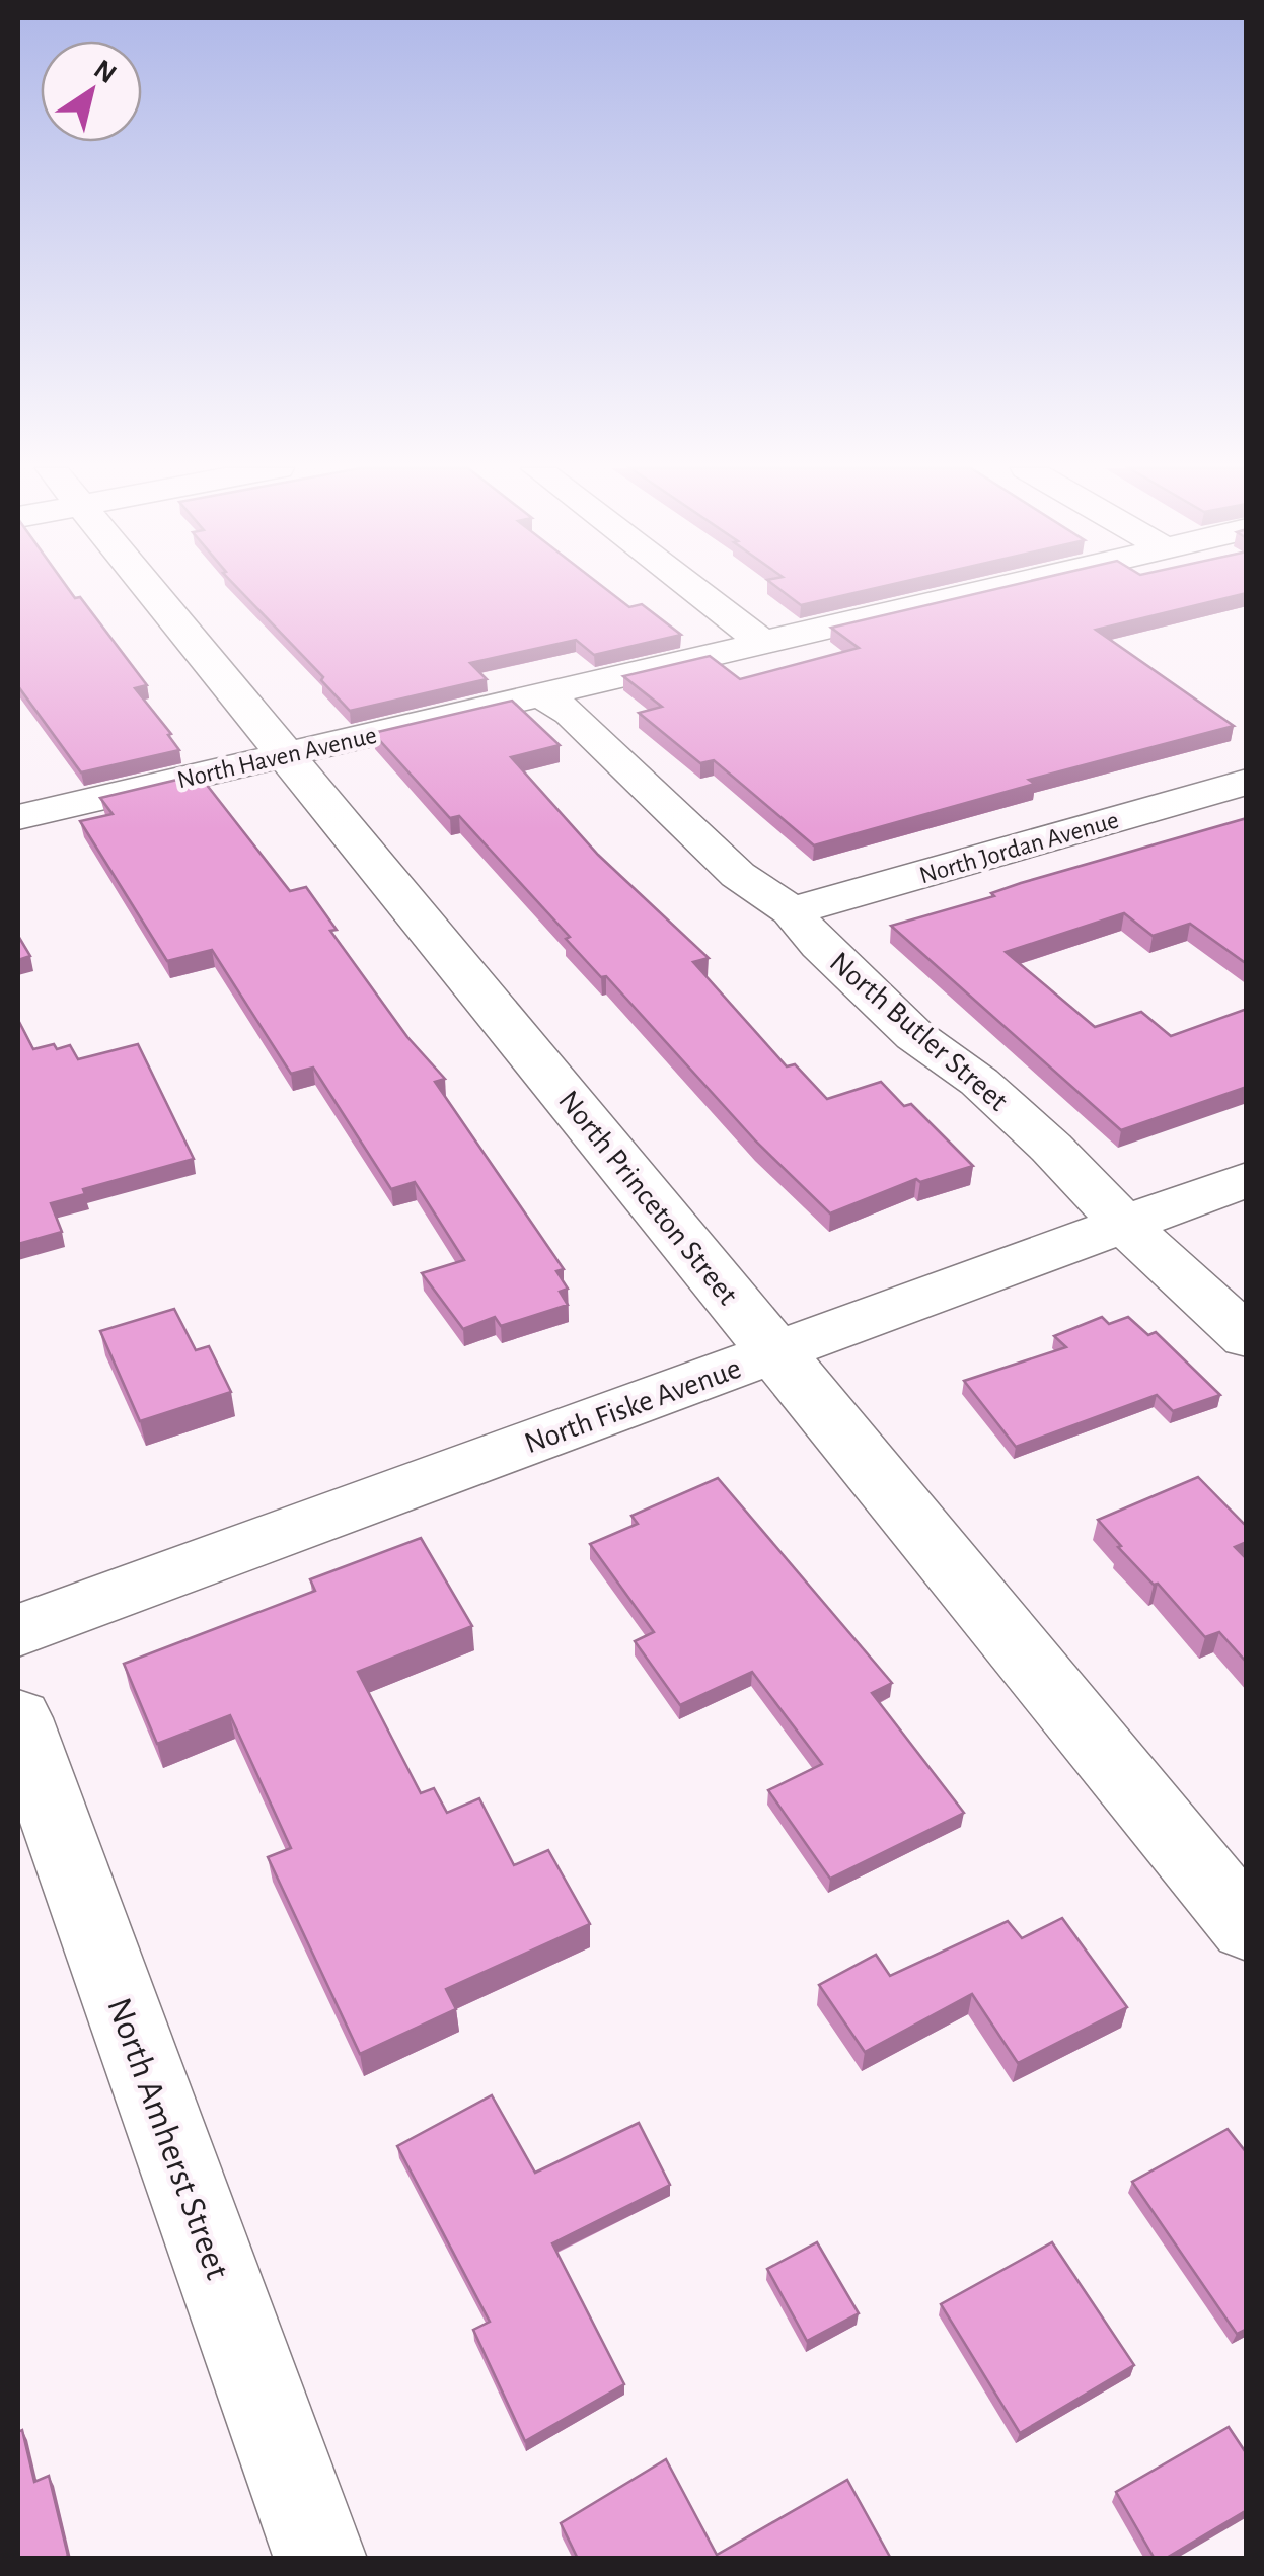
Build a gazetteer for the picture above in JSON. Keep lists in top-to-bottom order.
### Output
{
  "streets": {
    "street": [
      "North Haven Avenue",
      "North Jordan Avenue",
      "North Butler Street",
      "North Princeton Street",
      "North Fiske Avenue",
      "North Amherst Street"
    ]
  },
  "crossings": [
    ["North Haven Avenue", "North Butler Street"],
    ["North Haven Avenue", "North Princeton Street"],
    ["North Jordan Avenue", "North Butler Street"],
    ["North Butler Street", "North Fiske Avenue"],
    ["North Princeton Street", "North Fiske Avenue"]
  ],
  "north": "top right"
}
